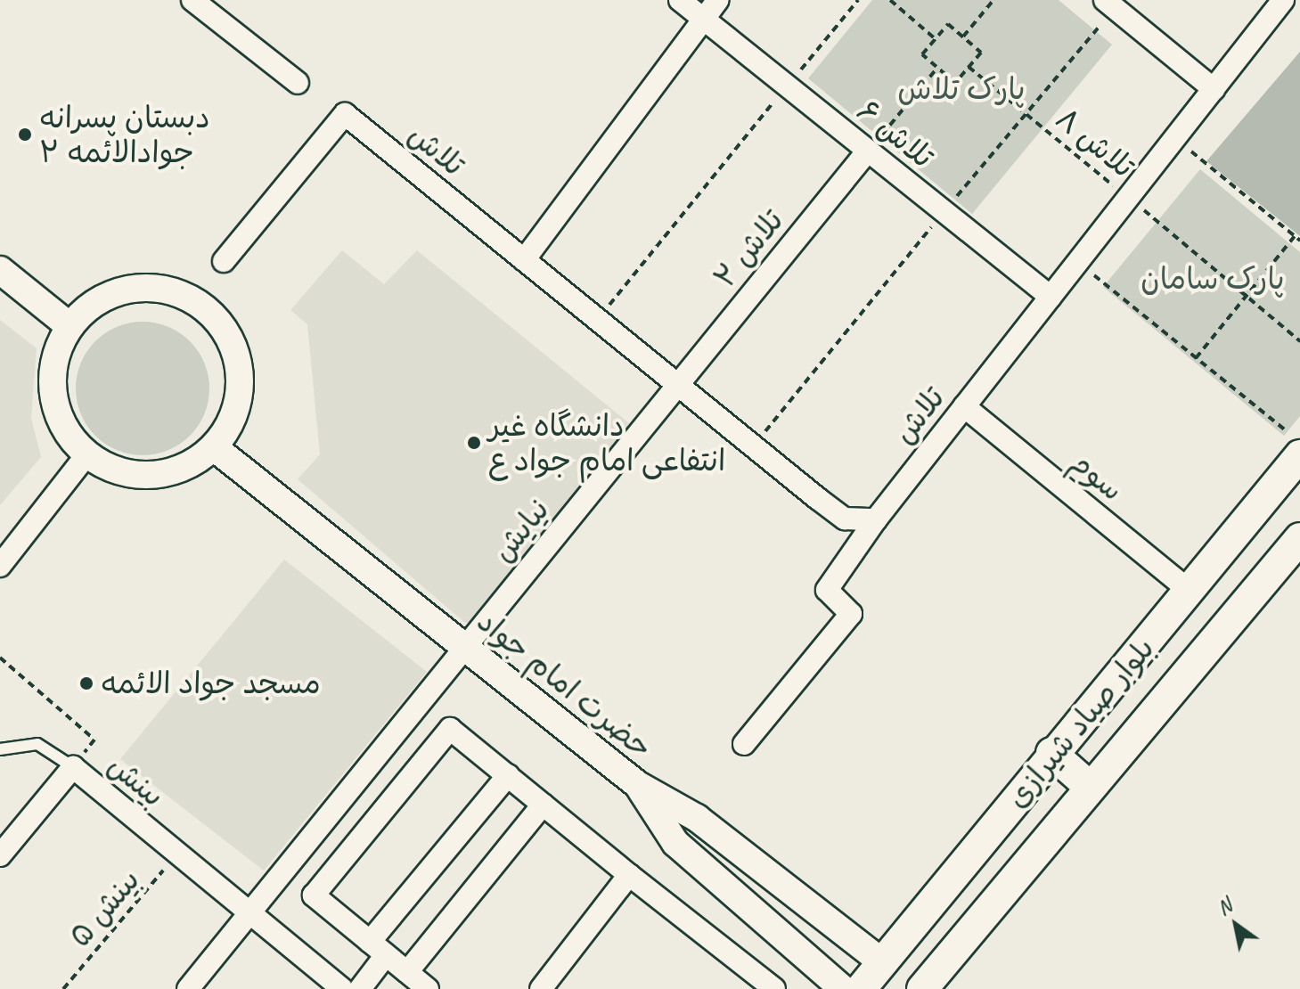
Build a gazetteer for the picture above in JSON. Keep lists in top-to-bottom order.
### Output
{
  "streets": {
    "main road": ["بلوار صیاد شیرازی"],
    "street": [
      "تلاش ۶",
      "تلاش",
      "تلاش ۲",
      "سوم",
      "نیایش",
      "حضرت امام جواد",
      "بینش"
    ],
    "path": ["تلاش ۸", "بینش ۵"]
  },
  "crossings": [
    ["تلاش ۶", "تلاش"],
    ["تلاش ۶", "تلاش ۲"],
    ["تلاش ۸", "تلاش"],
    ["تلاش", "تلاش ۲"],
    ["تلاش", "سوم"],
    ["تلاش", "نیایش"],
    ["تلاش ۲", "نیایش"],
    ["سوم", "بلوار صیاد شیرازی"],
    ["نیایش", "حضرت امام جواد"],
    ["حضرت امام جواد", "بلوار صیاد شیرازی"],
    ["بینش", "بینش ۵"]
  ],
  "parks": ["پارک تلاش", "پارک سامان"],
  "places": ["دبستان پسرانه جوادالائمه ۲", "دانشگاه غیر انتفاعی امام جواد ع", "مسجد جواد الائمه"],
  "north": "top left"
}
